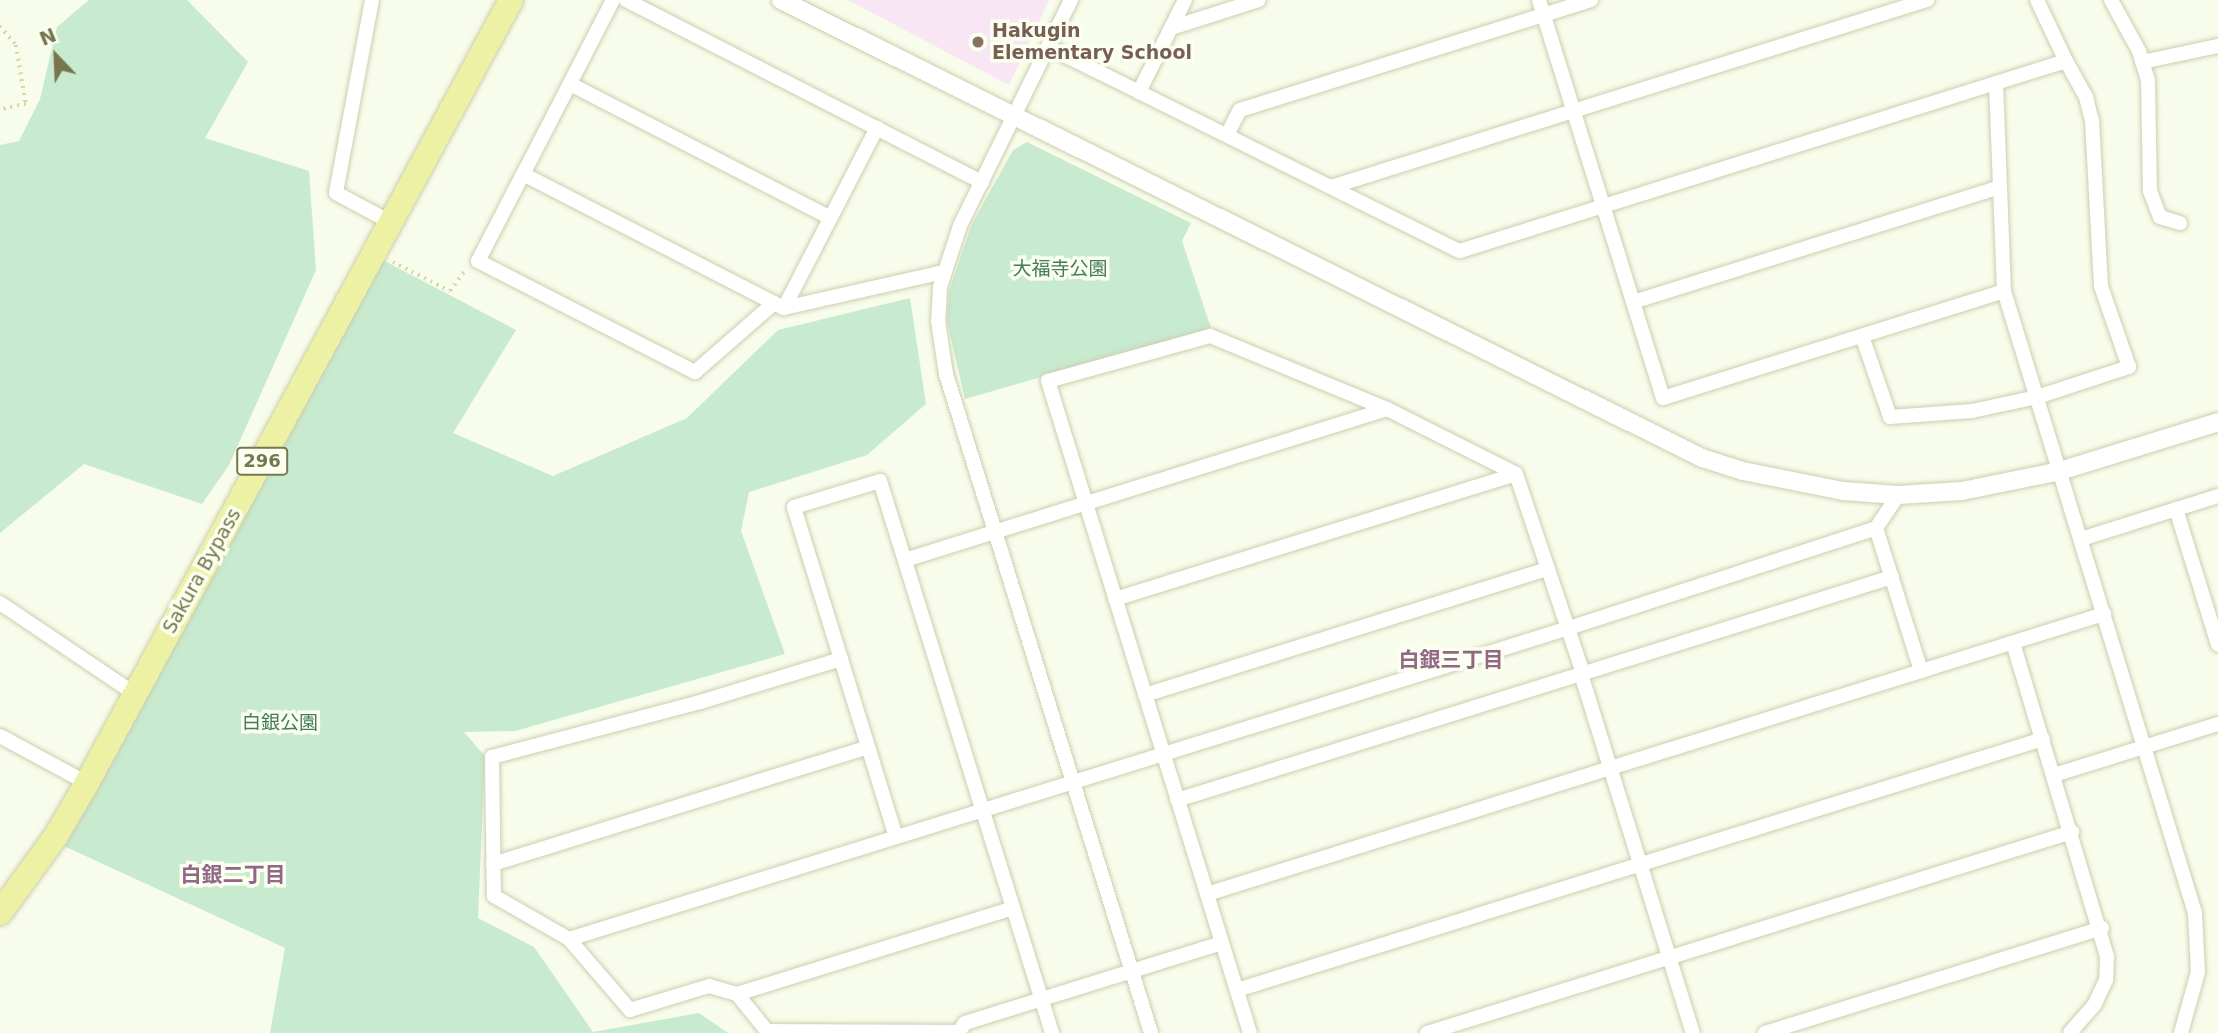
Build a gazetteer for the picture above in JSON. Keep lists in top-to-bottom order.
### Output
{
  "streets": {
    "highway": ["296", "Sakura Bypass"]
  },
  "districts": ["白銀三丁目", "白銀二丁目"],
  "parks": ["大福寺公園", "白銀公園"],
  "places": ["Hakugin Elementary School"],
  "north": "top left"
}
